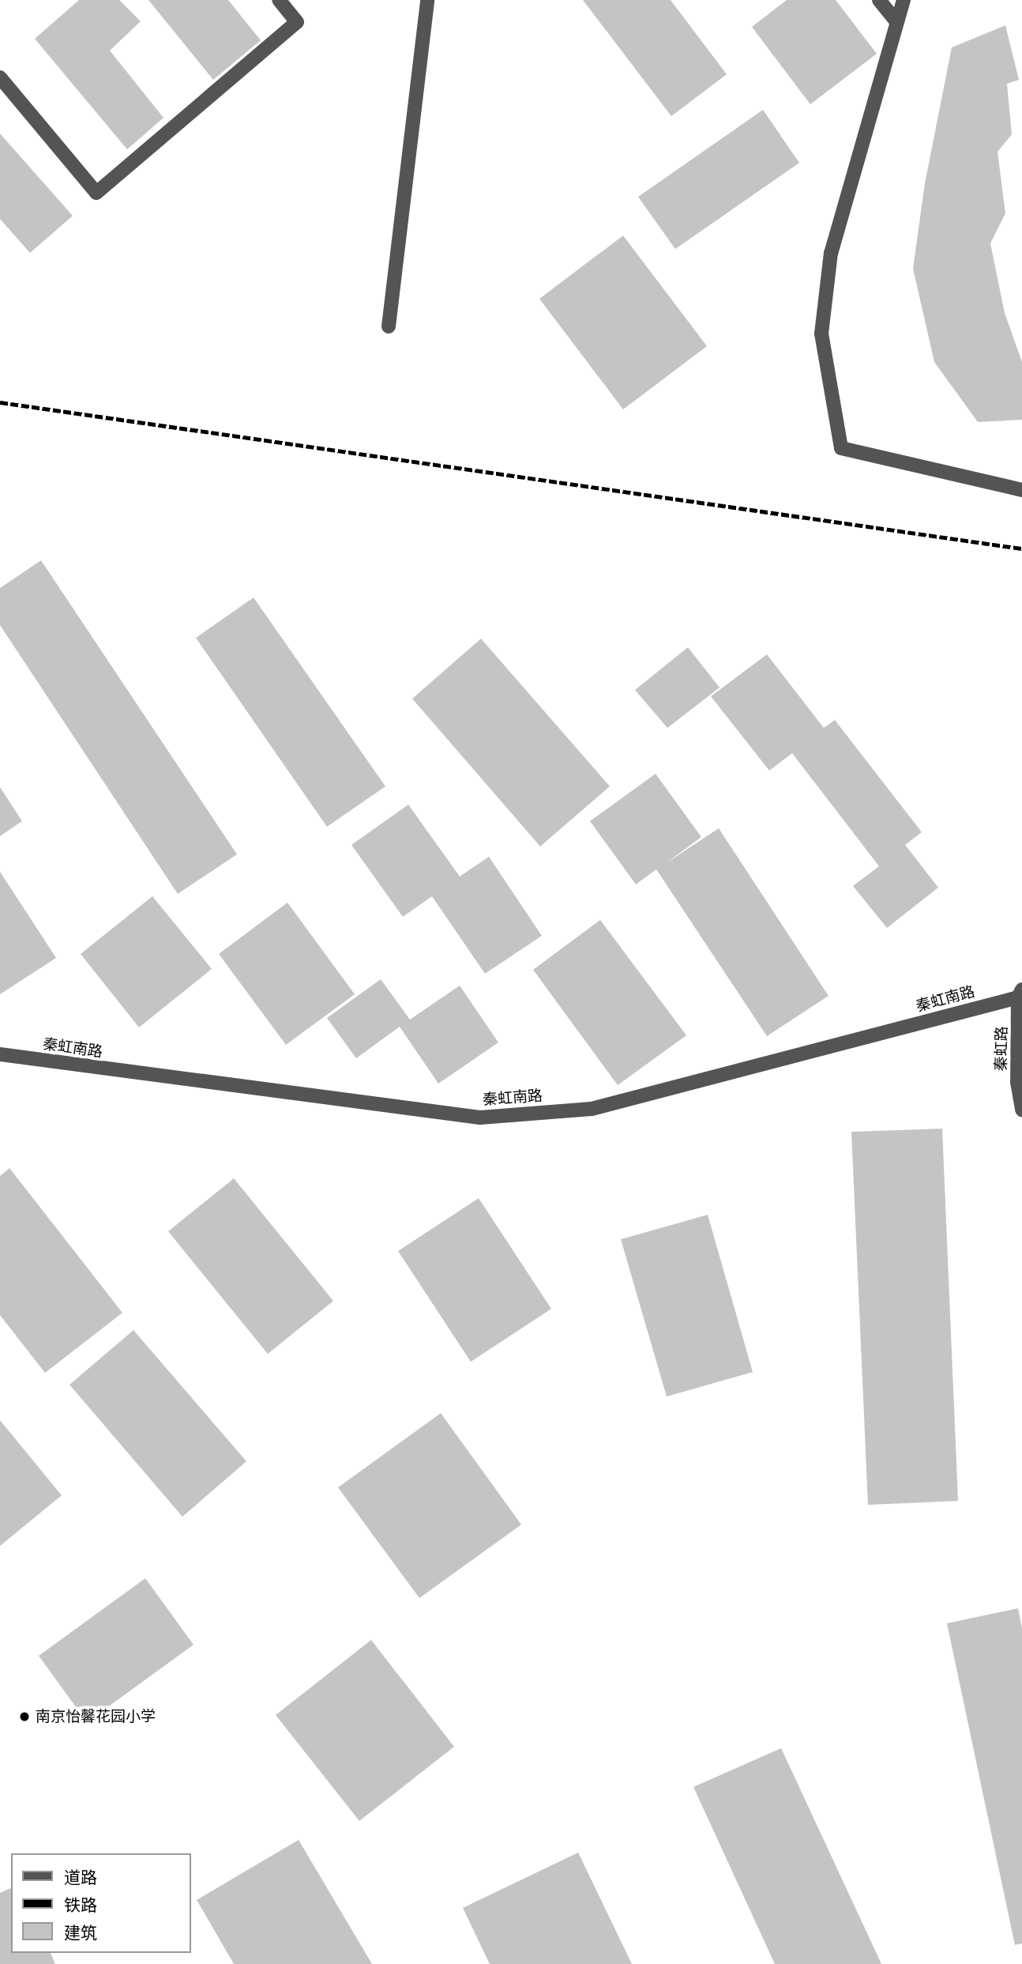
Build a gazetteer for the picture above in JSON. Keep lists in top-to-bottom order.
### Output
{
  "streets": {
    "street": ["秦虹南路", "秦虹路"]
  },
  "crossings": [
    ["秦虹南路", "秦虹路"]
  ],
  "places": ["南京怡馨花园小学"],
  "legend": ["道路", "铁路", "建筑"]
}
